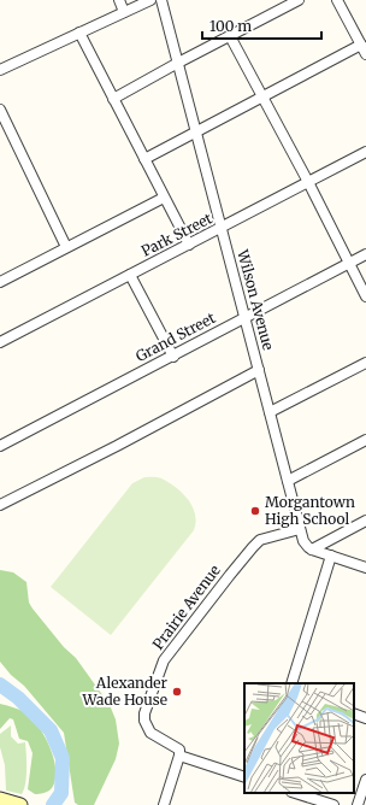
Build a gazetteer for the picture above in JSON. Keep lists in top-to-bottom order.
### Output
{
  "streets": {
    "street": [
      "Park Street",
      "Wilson Avenue",
      "Grand Street",
      "Prairie Avenue"
    ]
  },
  "crossings": [
    ["Park Street", "Wilson Avenue"],
    ["Wilson Avenue", "Grand Street"],
    ["Wilson Avenue", "Prairie Avenue"]
  ],
  "places": ["Morgantown High School", "Alexander Wade House"],
  "scale_bar": "100 m"
}
